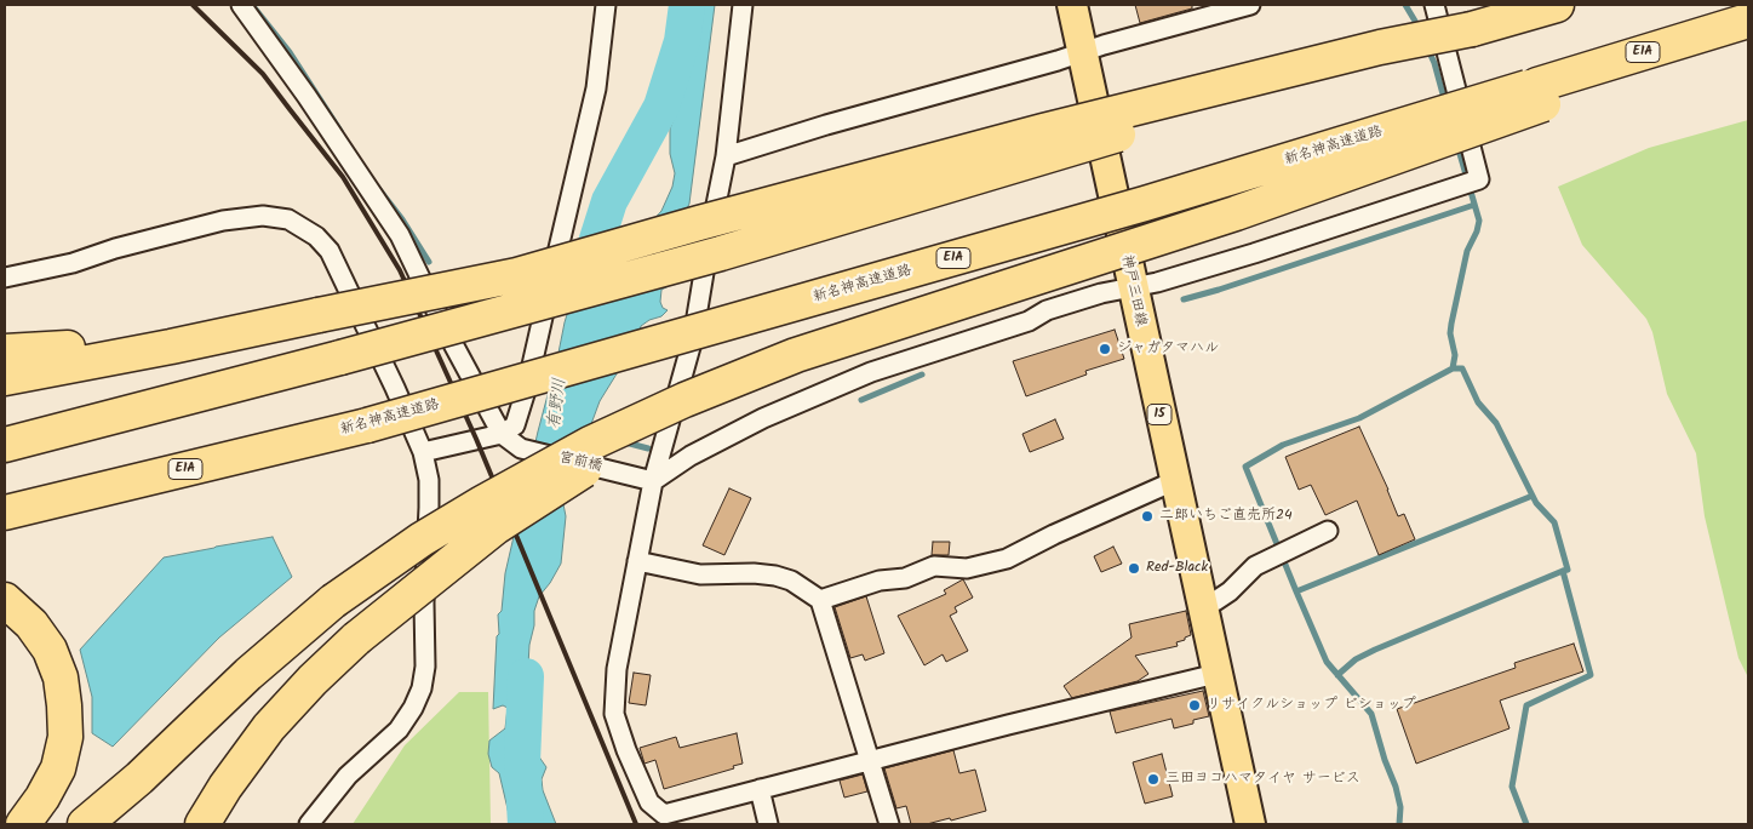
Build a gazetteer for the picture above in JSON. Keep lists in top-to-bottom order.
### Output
{
  "streets": {
    "highway": ["E1A", "新名神高速道路"],
    "main road": ["神戸三田線", "15"],
    "street": ["宮前橋"]
  },
  "water": ["有野川"],
  "places": [
    "ジャガタマハル",
    "二郎いちご直売所24",
    "Red-Black",
    "リサイクルショップ ビショップ",
    "三田ヨコハマタイヤ サービス"
  ]
}
